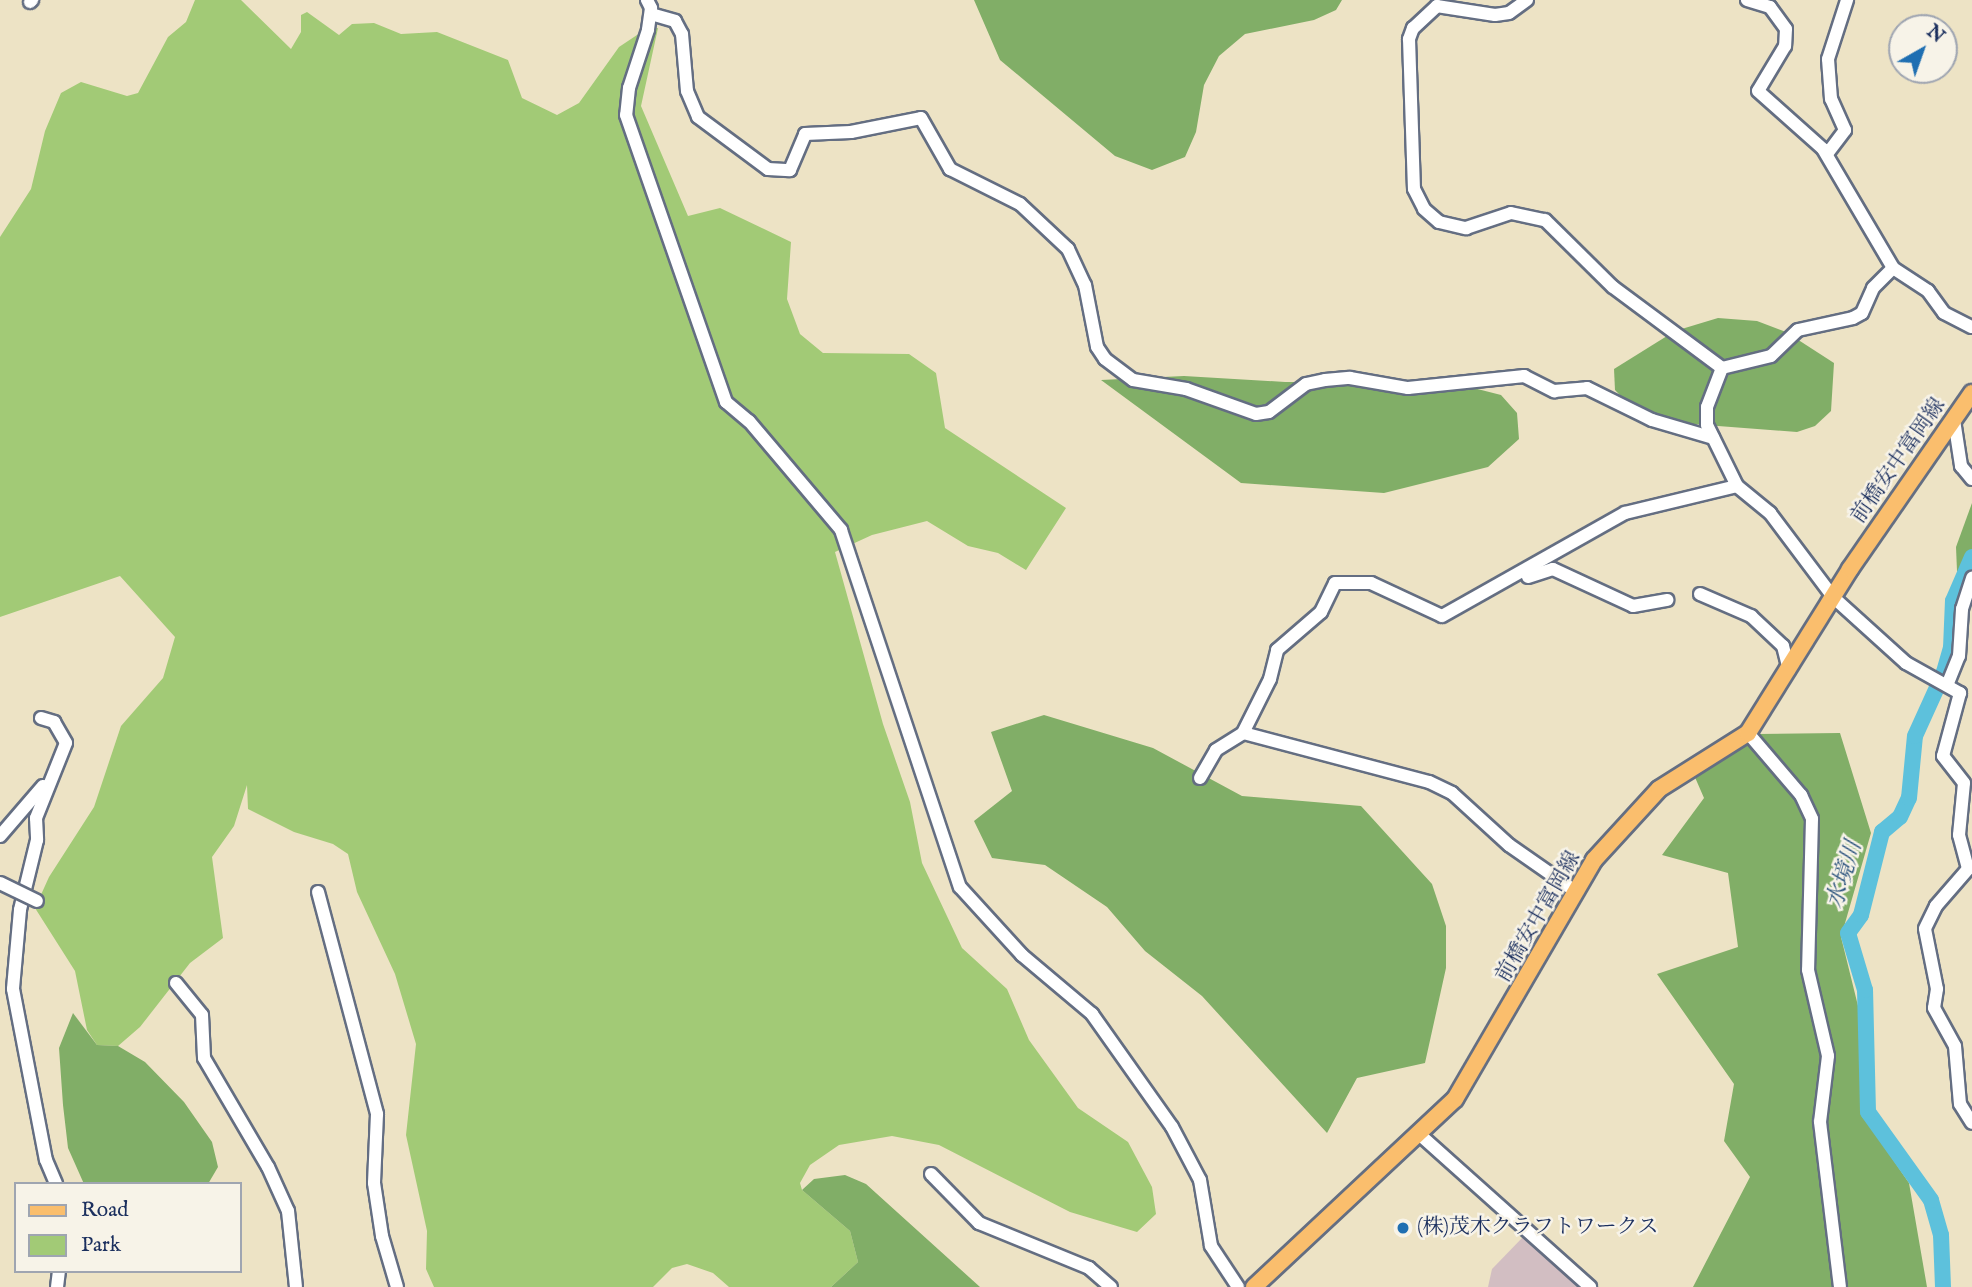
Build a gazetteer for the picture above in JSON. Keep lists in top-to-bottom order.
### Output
{
  "streets": {
    "main road": ["前橋安中富岡線"]
  },
  "water": ["水境川"],
  "places": ["(株)茂木クラフトワークス"],
  "legend": ["Road", "Park"],
  "north": "top right"
}
